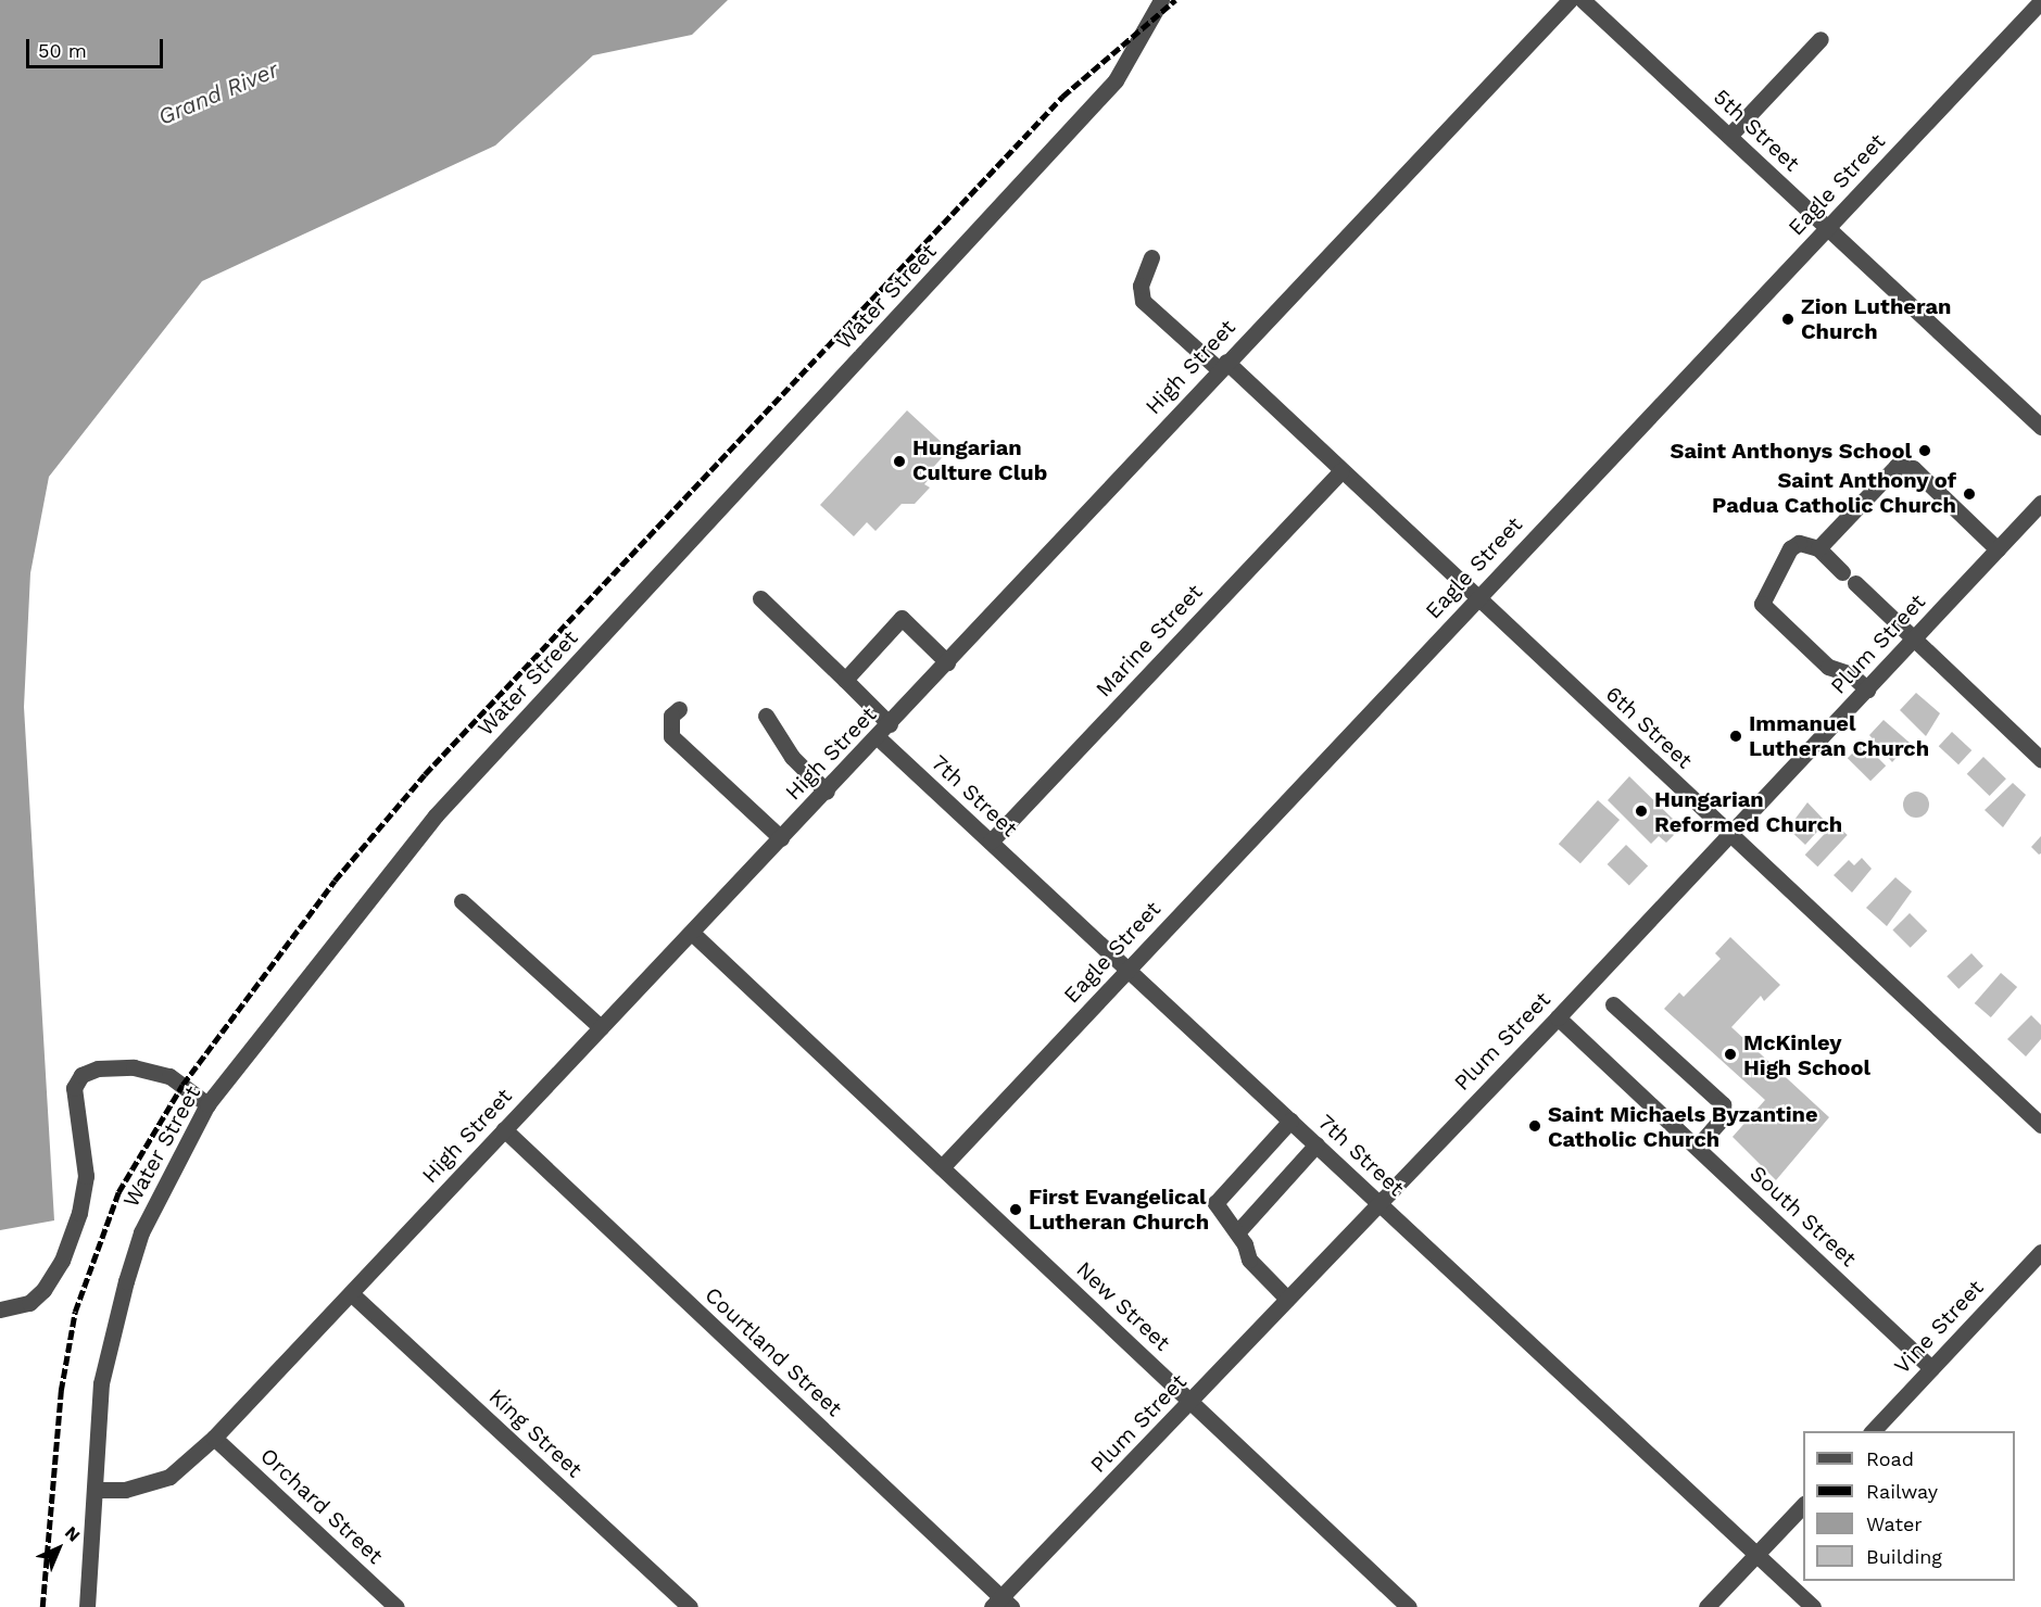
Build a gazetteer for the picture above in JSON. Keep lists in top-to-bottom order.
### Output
{
  "streets": {
    "street": [
      "5th Street",
      "Eagle Street",
      "Water Street",
      "High Street",
      "Marine Street",
      "Plum Street",
      "6th Street",
      "7th Street",
      "South Street",
      "New Street",
      "Vine Street",
      "Courtland Street",
      "King Street",
      "Orchard Street"
    ]
  },
  "crossings": [
    ["5th Street", "Eagle Street"],
    ["Eagle Street", "6th Street"],
    ["Eagle Street", "7th Street"],
    ["Eagle Street", "New Street"],
    ["Water Street", "High Street"],
    ["High Street", "6th Street"],
    ["High Street", "7th Street"],
    ["High Street", "New Street"],
    ["High Street", "Courtland Street"],
    ["High Street", "King Street"],
    ["High Street", "Orchard Street"],
    ["Marine Street", "6th Street"],
    ["Marine Street", "7th Street"],
    ["Plum Street", "6th Street"],
    ["Plum Street", "7th Street"],
    ["Plum Street", "South Street"],
    ["Plum Street", "New Street"],
    ["Plum Street", "Courtland Street"],
    ["South Street", "Vine Street"]
  ],
  "water": ["Grand River"],
  "places": [
    "Zion Lutheran Church",
    "Saint Anthonys School",
    "Hungarian Culture Club",
    "Saint Anthony of Padua Catholic Church",
    "Immanuel Lutheran Church",
    "Hungarian Reformed Church",
    "McKinley High School",
    "Saint Michaels Byzantine Catholic Church",
    "First Evangelical Lutheran Church"
  ],
  "legend": [
    "Road",
    "Railway",
    "Water",
    "Building"
  ],
  "scale_bar": "50 m",
  "north": "top right"
}
